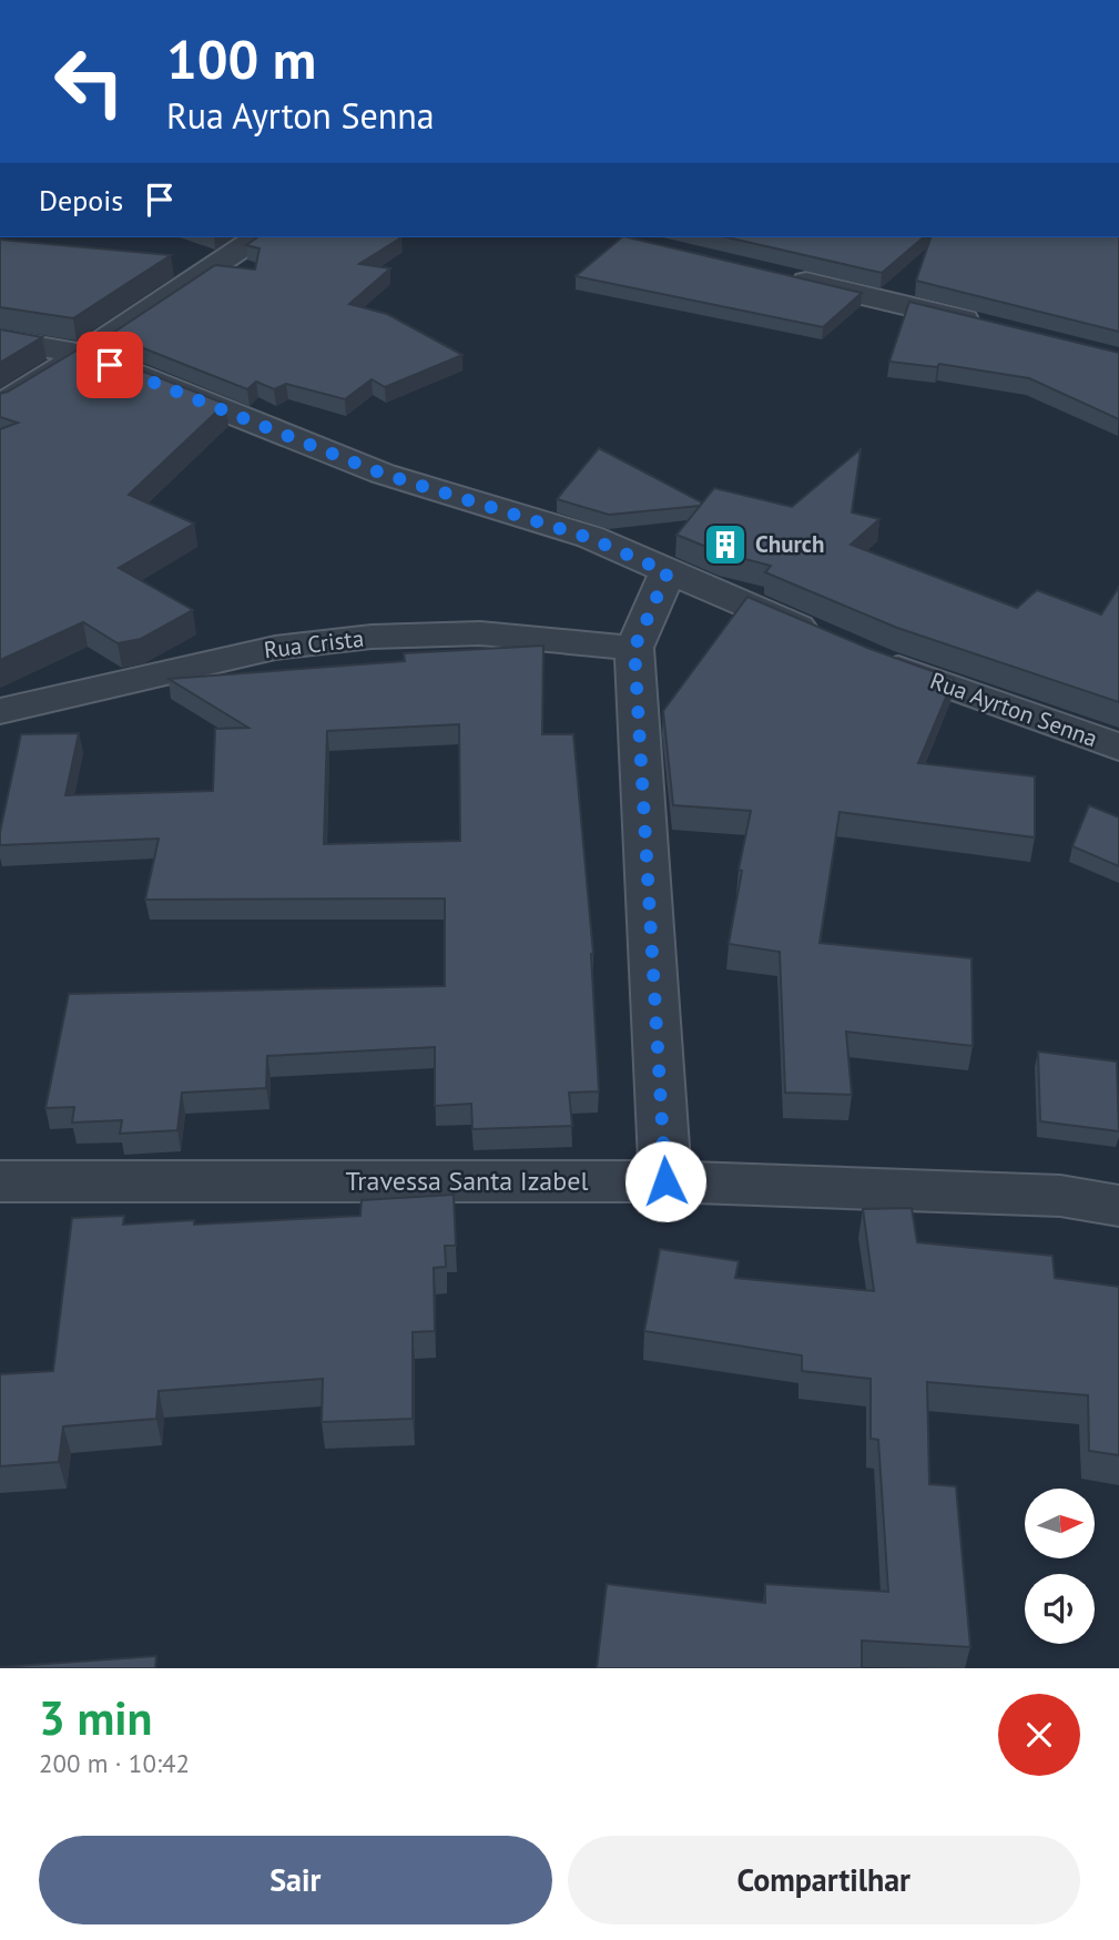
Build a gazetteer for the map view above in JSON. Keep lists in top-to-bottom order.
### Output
{
  "streets": {
    "street": ["Rua Crista", "Rua Ayrton Senna", "Travessa Santa Izabel"]
  },
  "places": {
    "building": ["Church"]
  },
  "north": "right",
  "page": {
    "turn": ["100 m", "Rua Ayrton Senna"],
    "then": "Depois",
    "heading": ["3 min", "200 m · 10:42"],
    "buttons": ["Sair", "Compartilhar"]
  }
}
